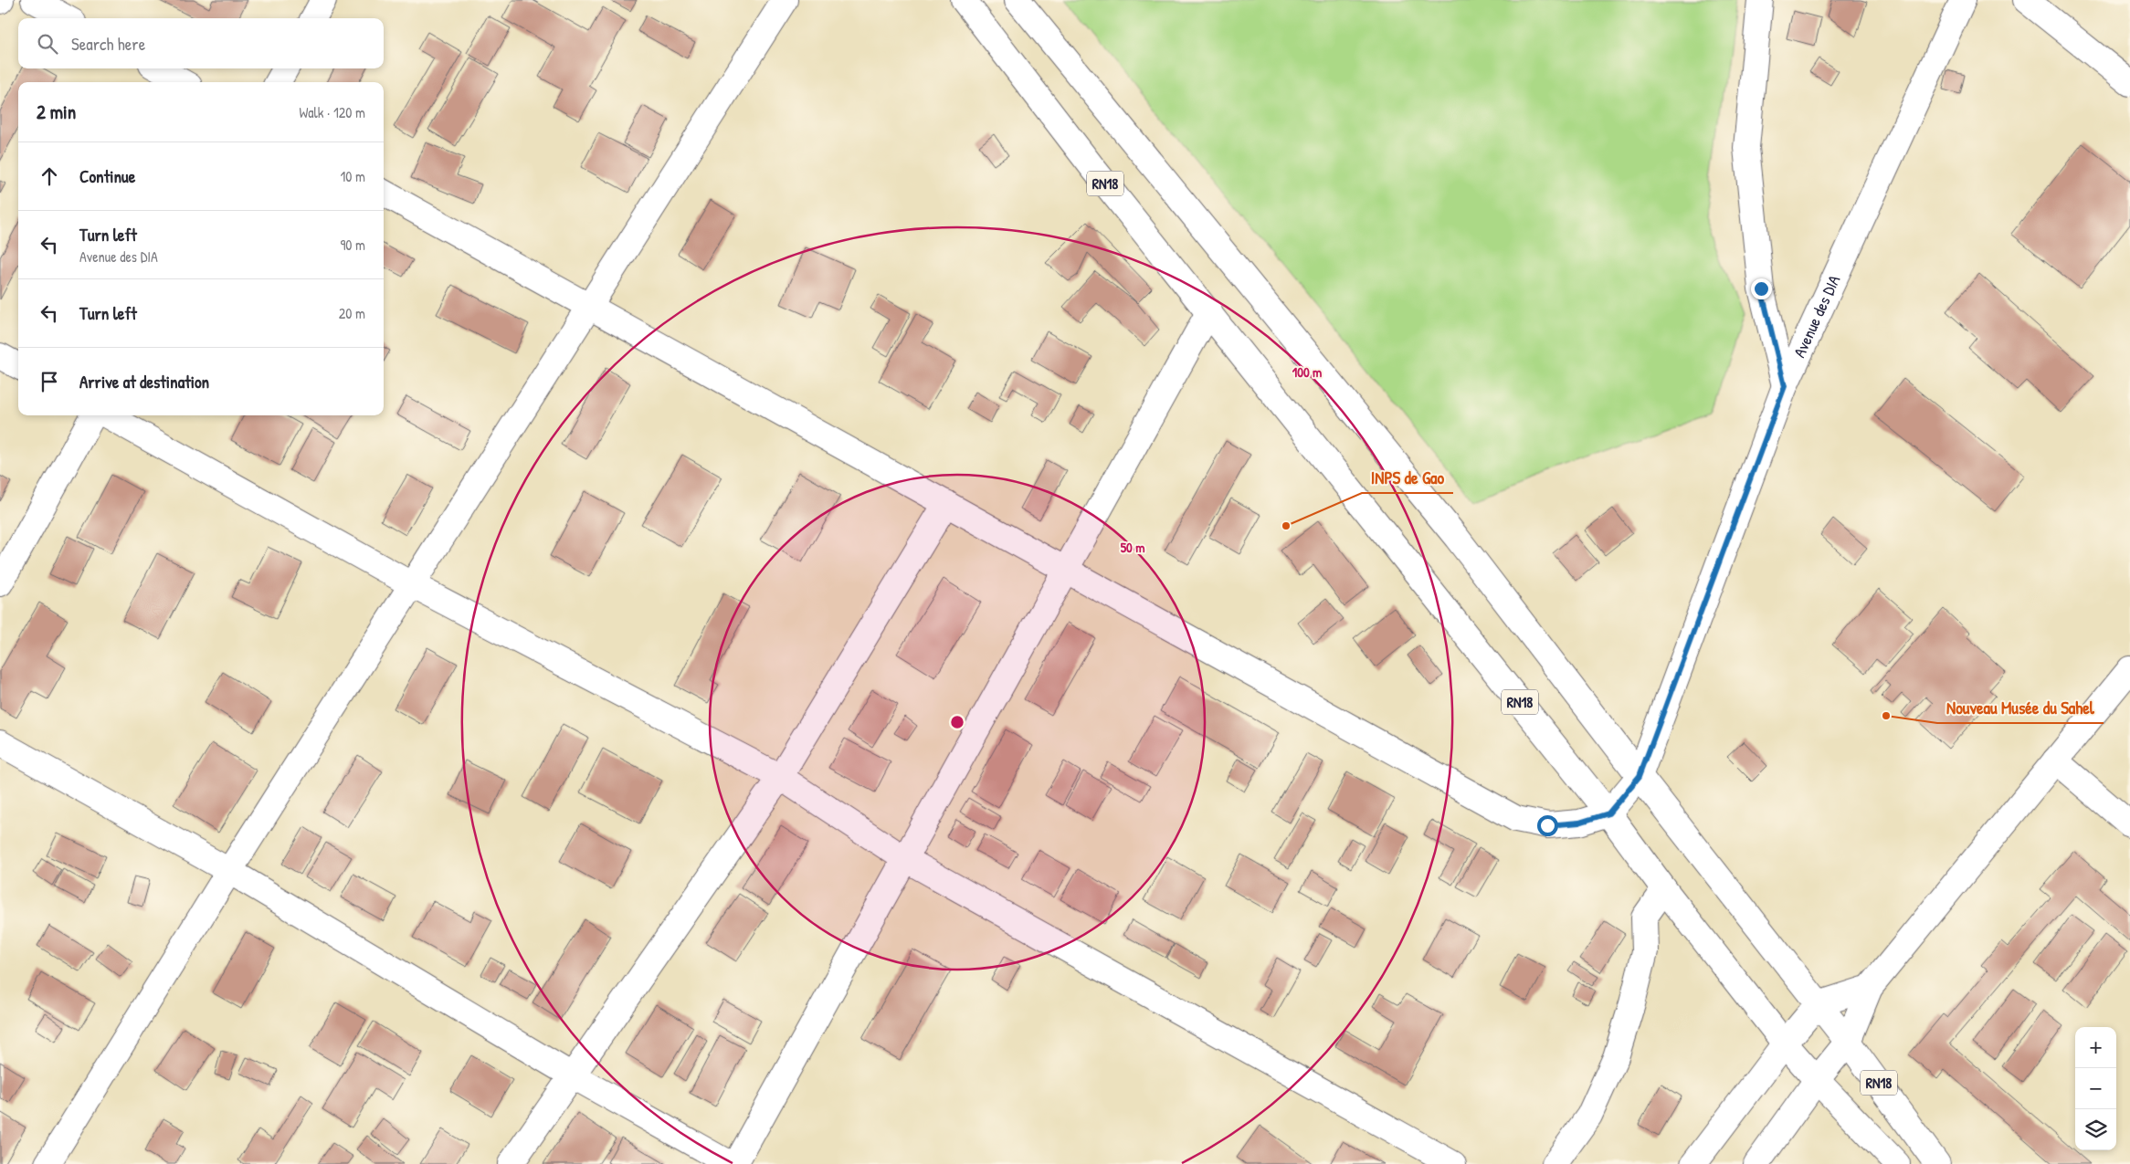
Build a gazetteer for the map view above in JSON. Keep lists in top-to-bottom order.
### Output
{
  "streets": {
    "street": ["RN18", "Avenue des DIA"]
  },
  "crossings": [
    ["RN18", "Avenue des DIA"]
  ],
  "places": ["INPS de Gao", "Nouveau Musée du Sahel"],
  "page": {
    "search": "Search here",
    "heading": ["2 min", "Walk · 120 m"],
    "list": [
      ["Continue", "10 m"],
      ["Turn left", "Avenue des DIA", "90 m"],
      ["Turn left", "20 m"],
      "Arrive at destination"
    ],
    "map_buttons": ["+", "−"]
  },
  "rings": ["100 m", "50 m"]
}
